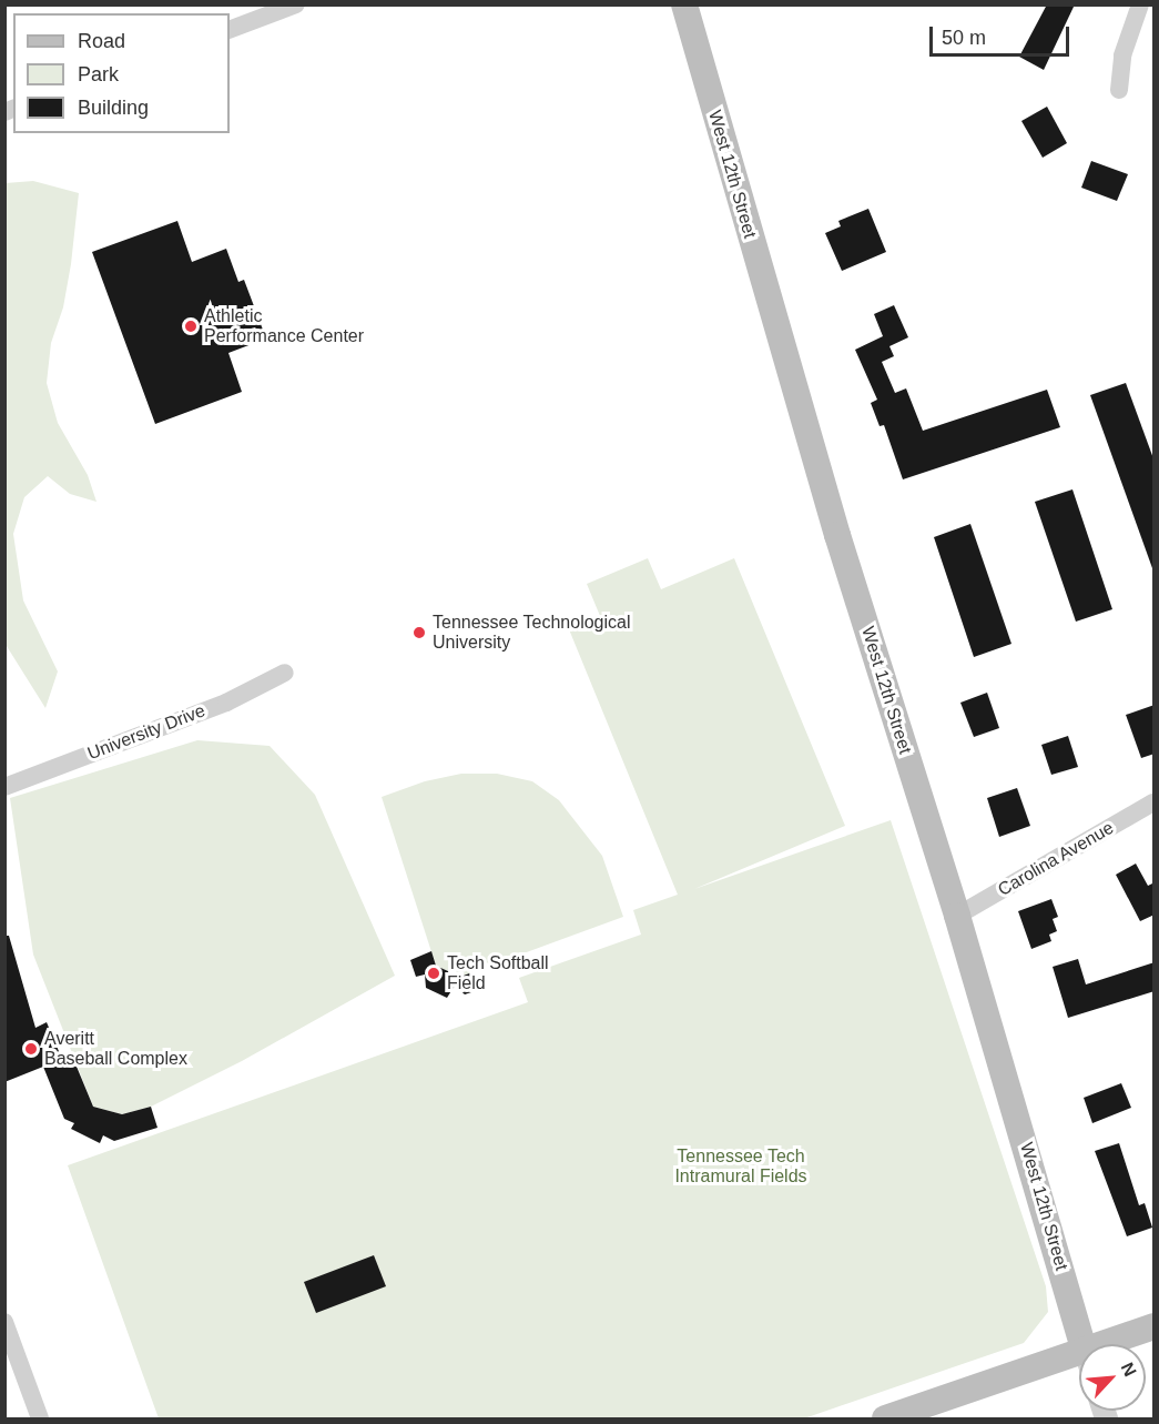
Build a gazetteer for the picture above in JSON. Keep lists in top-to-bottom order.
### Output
{
  "streets": {
    "main road": ["West 12th Street"],
    "street": ["University Drive", "Carolina Avenue"]
  },
  "crossings": [
    ["West 12th Street", "Carolina Avenue"]
  ],
  "parks": ["Tennessee Tech Intramural Fields"],
  "places": [
    "Athletic Performance Center",
    "Tennessee Technological University",
    "Tech Softball Field",
    "Averitt Baseball Complex"
  ],
  "legend": ["Road", "Park", "Building"],
  "scale_bar": "50 m",
  "north": "top right"
}
